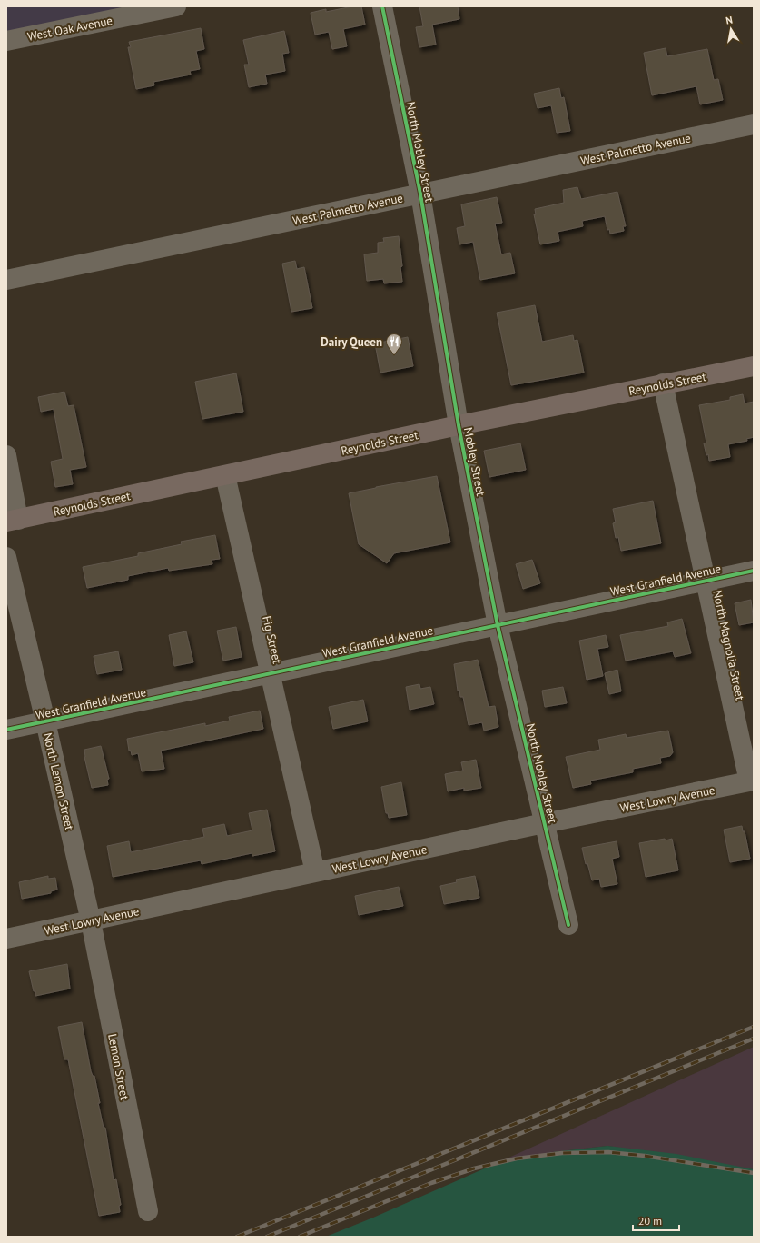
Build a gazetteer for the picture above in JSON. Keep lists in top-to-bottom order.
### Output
{
  "streets": {
    "main road": ["Reynolds Street"],
    "street": [
      "West Oak Avenue",
      "West Palmetto Avenue",
      "North Mobley Street",
      "Mobley Street",
      "West Granfield Avenue",
      "Fig Street",
      "North Magnolia Street",
      "North Lemon Street",
      "West Lowry Avenue",
      "Lemon Street"
    ]
  },
  "crossings": [
    ["West Palmetto Avenue", "North Mobley Street"],
    ["North Mobley Street", "Mobley Street"],
    ["North Mobley Street", "West Granfield Avenue"],
    ["North Mobley Street", "West Lowry Avenue"],
    ["Reynolds Street", "Mobley Street"],
    ["Reynolds Street", "Fig Street"],
    ["Reynolds Street", "North Magnolia Street"],
    ["Mobley Street", "West Granfield Avenue"],
    ["West Granfield Avenue", "Fig Street"],
    ["West Granfield Avenue", "North Magnolia Street"],
    ["West Granfield Avenue", "North Lemon Street"],
    ["Fig Street", "West Lowry Avenue"],
    ["North Magnolia Street", "West Lowry Avenue"],
    ["North Lemon Street", "West Lowry Avenue"],
    ["North Lemon Street", "Lemon Street"],
    ["West Lowry Avenue", "Lemon Street"]
  ],
  "places": {
    "restaurant": ["Dairy Queen"]
  },
  "scale_bar": "20 m",
  "north": "top"
}
